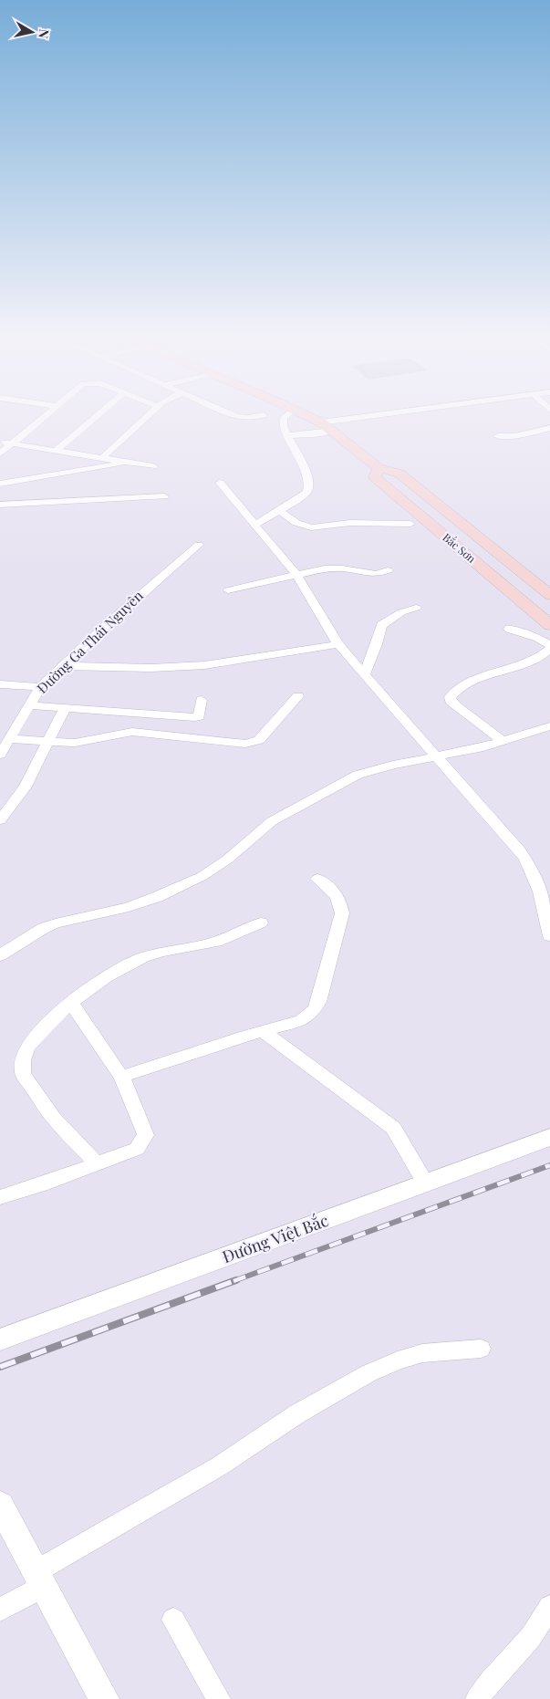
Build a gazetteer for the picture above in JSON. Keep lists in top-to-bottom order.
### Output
{
  "streets": {
    "main road": ["Bắc Sơn"],
    "street": ["Đường Ga Thái Nguyên", "Đường Việt Bắc"]
  },
  "north": "right"
}
